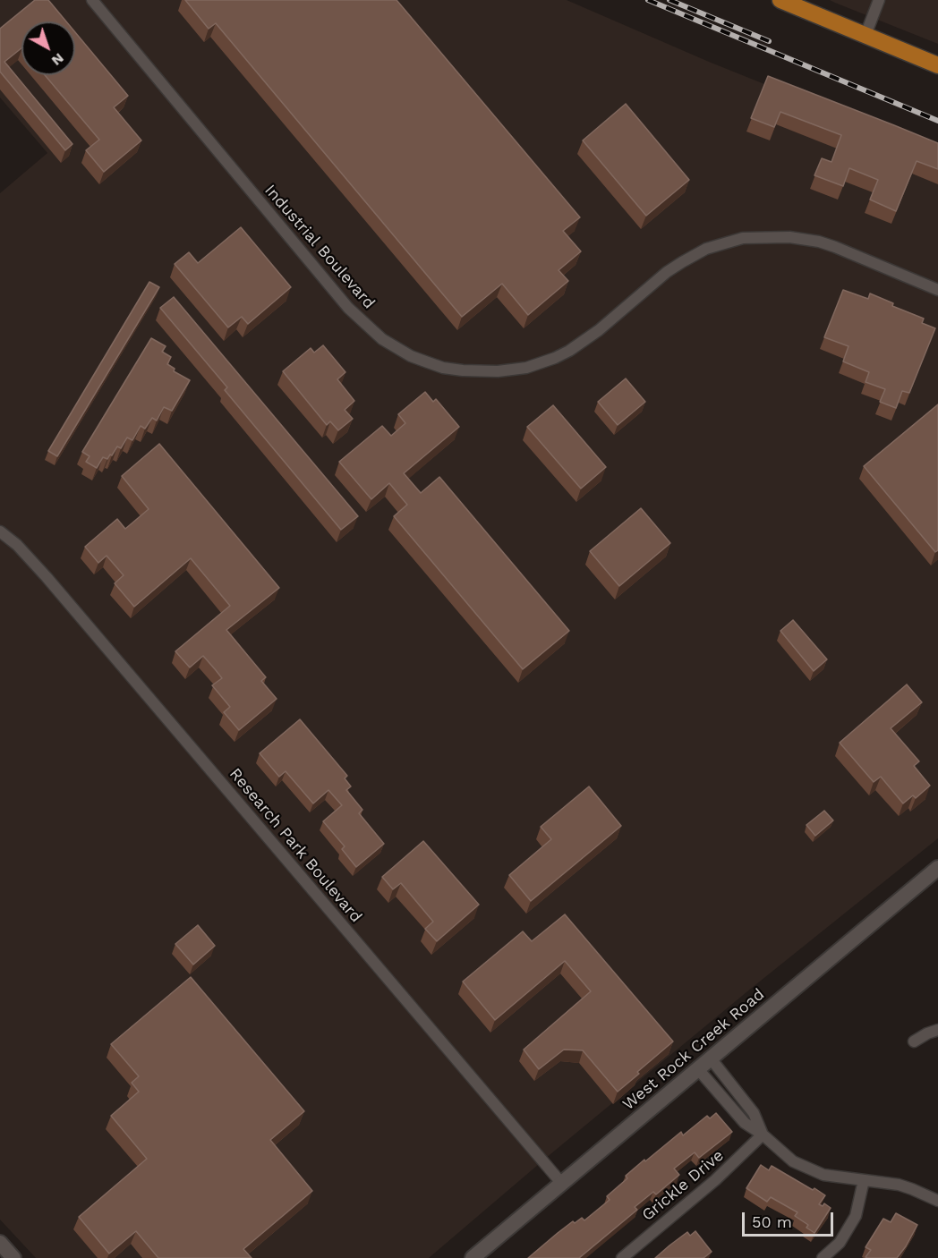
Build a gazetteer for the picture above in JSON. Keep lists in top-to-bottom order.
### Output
{
  "streets": {
    "main road": ["West Rock Creek Road"],
    "street": ["Industrial Boulevard", "Research Park Boulevard", "Grickle Drive"]
  },
  "crossings": [
    ["Research Park Boulevard", "West Rock Creek Road"]
  ],
  "scale_bar": "50 m",
  "north": "bottom right"
}
